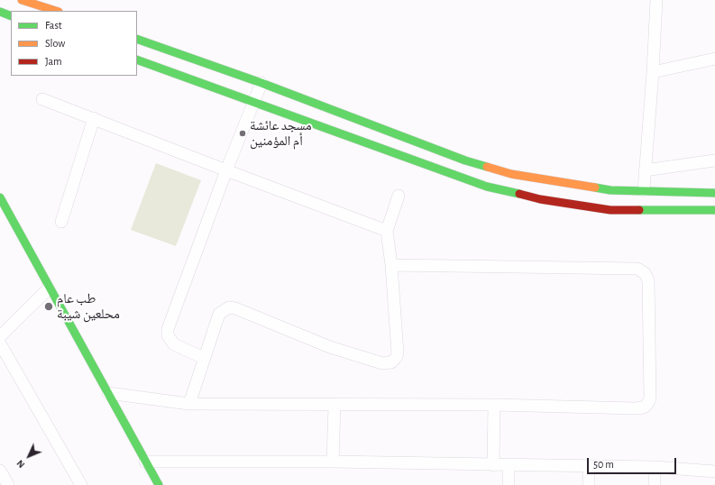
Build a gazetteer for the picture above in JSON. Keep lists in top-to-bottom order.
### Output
{
  "places": ["مسجد عائشة أم المؤمنين", "طب عام محلعين شيبة"],
  "legend": ["Fast", "Slow", "Jam"],
  "scale_bar": "50 m",
  "north": "bottom left"
}
